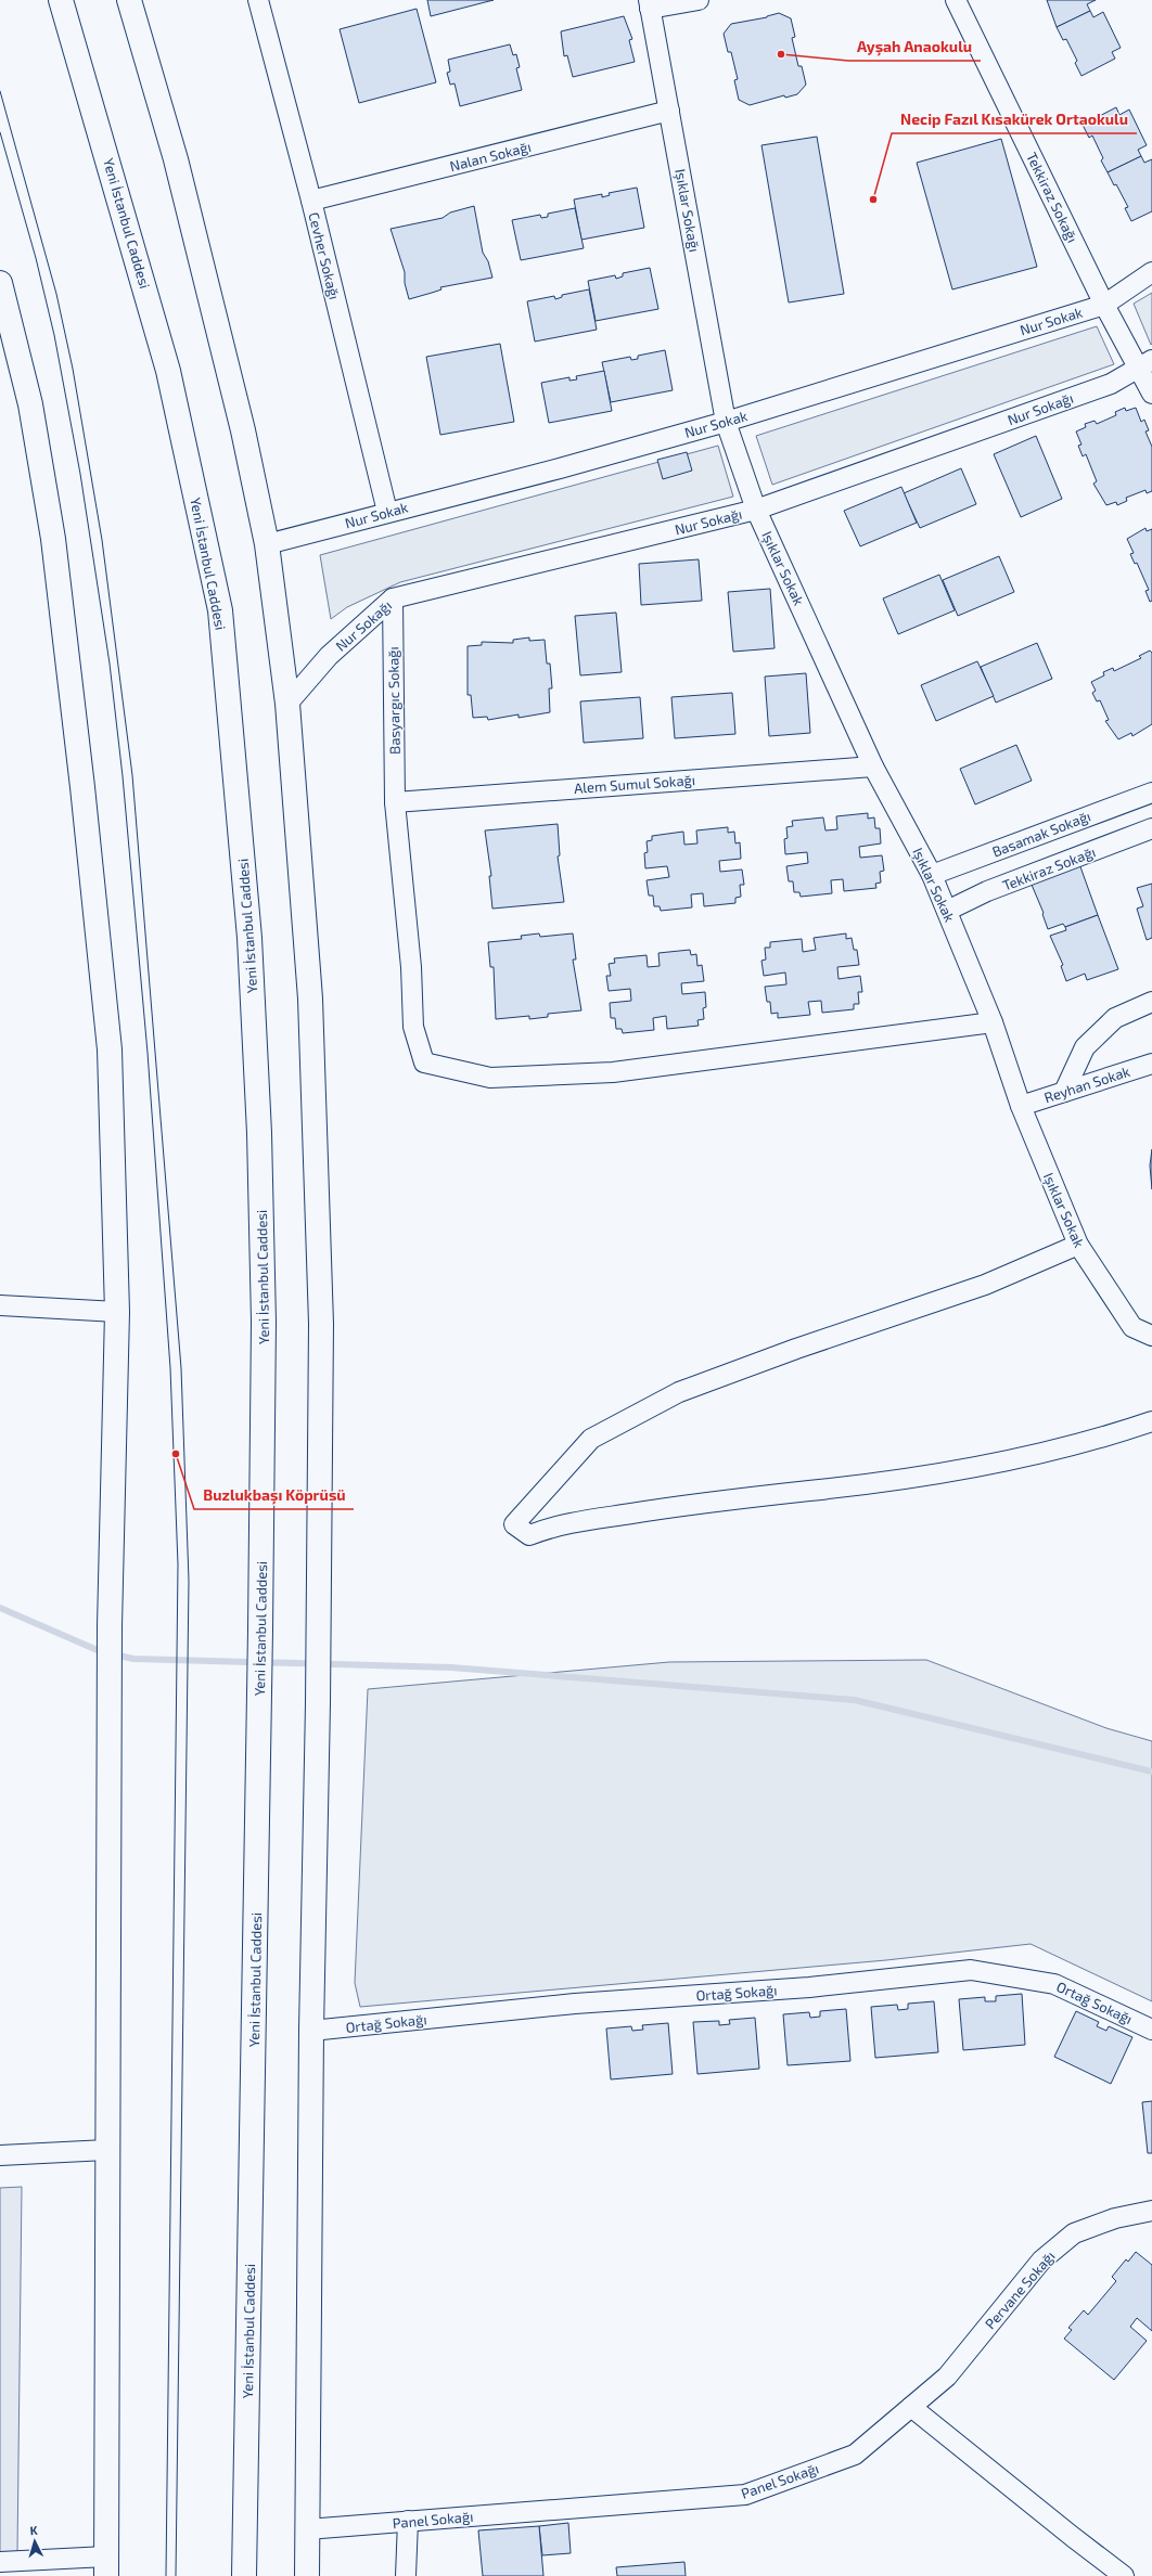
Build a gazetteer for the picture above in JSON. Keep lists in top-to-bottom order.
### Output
{
  "streets": {
    "main road": ["Yeni İstanbul Caddesi"],
    "street": [
      "Nalan Sokağı",
      "Tekkiraz Sokağı",
      "Işıklar Sokağı",
      "Cevher Sokağı",
      "Nur Sokak",
      "Nur Sokağı",
      "Işıklar Sokak",
      "Basyargıc Sokağı",
      "Alem Sumul Sokağı",
      "Basamak Sokağı",
      "Reyhan Sokak",
      "Ortağ Sokağı",
      "Pervane Sokağı",
      "Panel Sokağı"
    ]
  },
  "crossings": [
    ["Nalan Sokağı", "Işıklar Sokağı"],
    ["Nalan Sokağı", "Cevher Sokağı"],
    ["Tekkiraz Sokağı", "Nur Sokak"],
    ["Tekkiraz Sokağı", "Nur Sokağı"],
    ["Tekkiraz Sokağı", "Işıklar Sokak"],
    ["Işıklar Sokağı", "Nur Sokak"],
    ["Işıklar Sokağı", "Işıklar Sokak"],
    ["Cevher Sokağı", "Nur Sokak"],
    ["Nur Sokak", "Işıklar Sokak"],
    ["Nur Sokağı", "Işıklar Sokak"],
    ["Nur Sokağı", "Basyargıc Sokağı"],
    ["Işıklar Sokak", "Basyargıc Sokağı"],
    ["Işıklar Sokak", "Alem Sumul Sokağı"],
    ["Işıklar Sokak", "Basamak Sokağı"],
    ["Işıklar Sokak", "Reyhan Sokak"],
    ["Basyargıc Sokağı", "Alem Sumul Sokağı"],
    ["Pervane Sokağı", "Panel Sokağı"]
  ],
  "places": ["Ayşah Anaokulu", "Necip Fazıl Kısakürek Ortaokulu", "Buzlukbaşı Köprüsü"],
  "north": "top"
}
